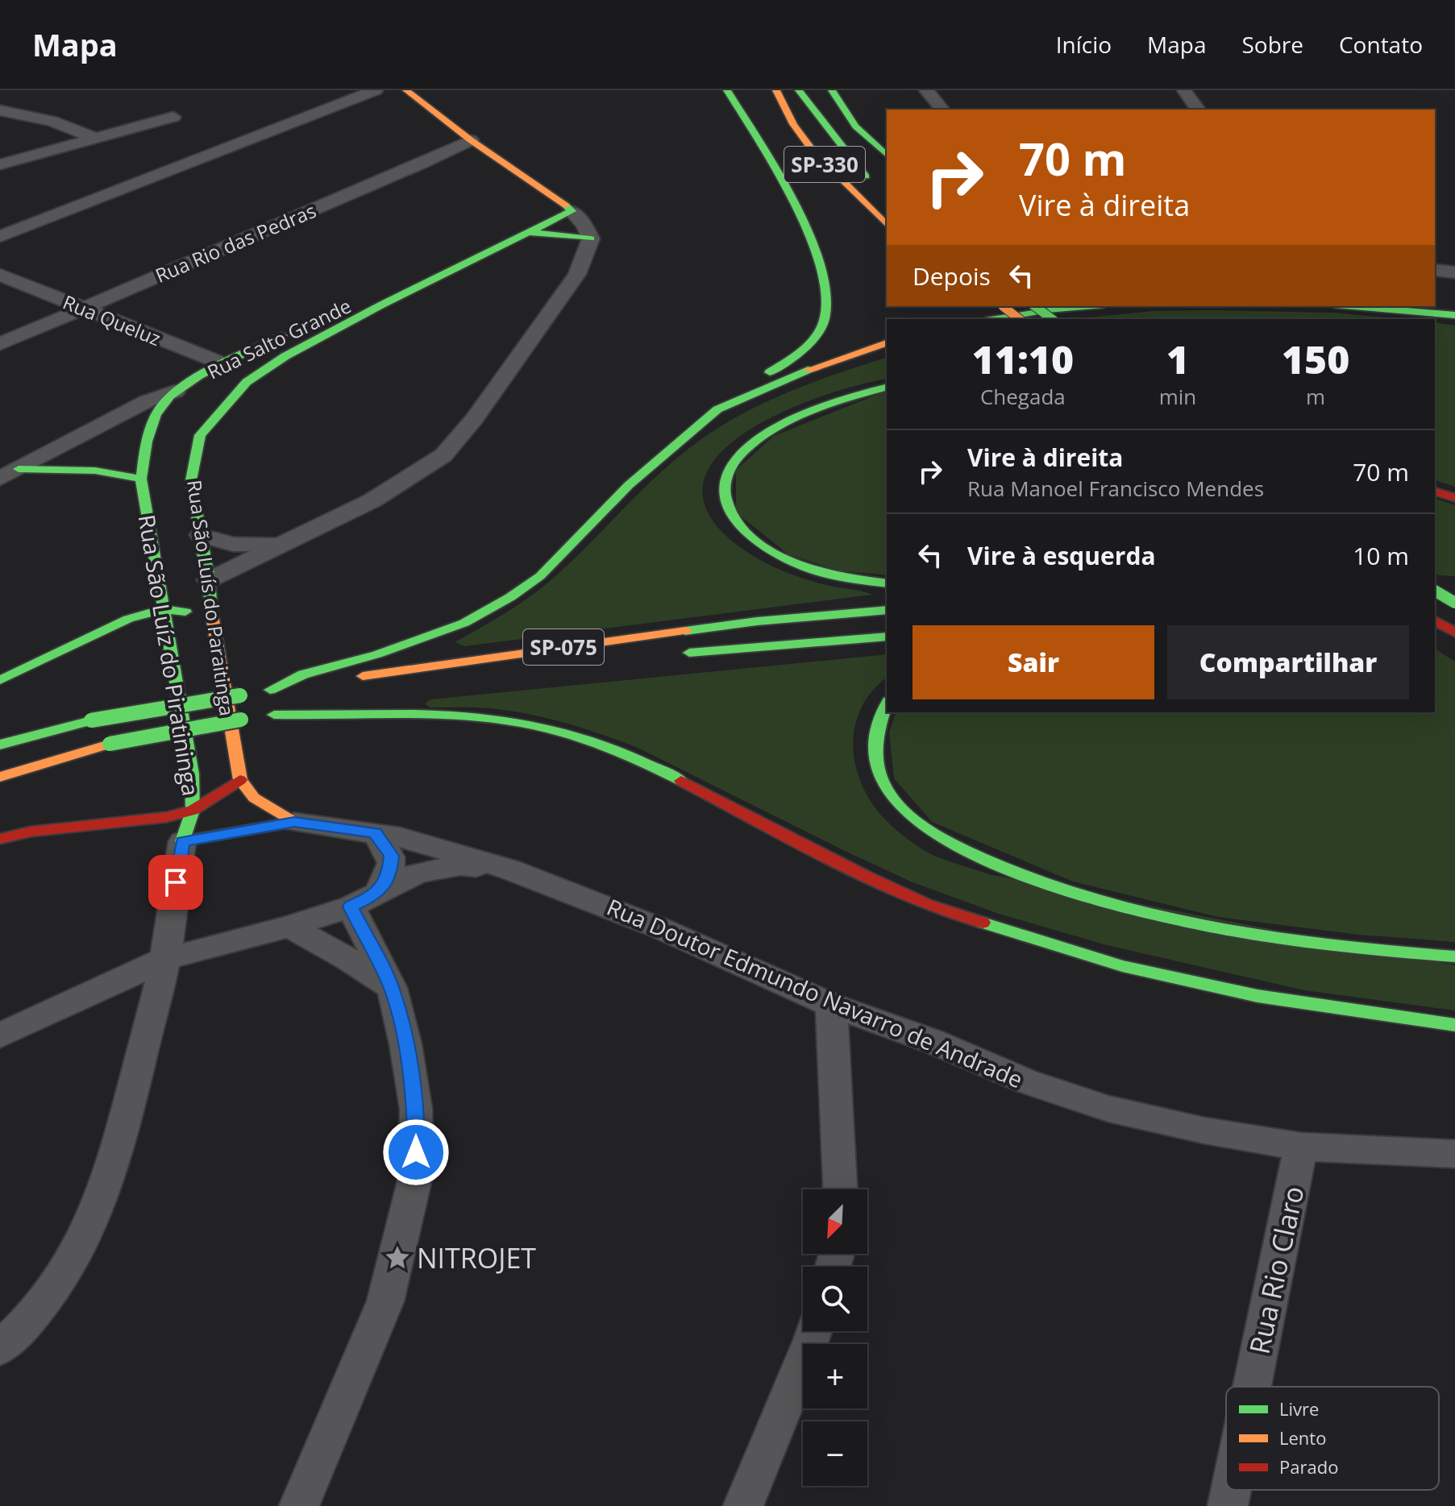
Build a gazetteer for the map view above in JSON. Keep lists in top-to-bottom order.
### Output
{
  "streets": {
    "main road": [
      "SP-330",
      "Rua Salto Grande",
      "Rua São Luís do Paraitinga",
      "SP-075",
      "Rua São Luíz do Piratininga"
    ],
    "street": [
      "Rua Rio das Pedras",
      "Rua Queluz",
      "Rua Doutor Edmundo Navarro de Andrade",
      "Rua Rio Claro"
    ]
  },
  "crossings": [
    ["Rua Rio das Pedras", "Rua Queluz"],
    ["Rua Queluz", "Rua Salto Grande"],
    ["Rua Salto Grande", "Rua São Luíz do Piratininga"],
    ["Rua Doutor Edmundo Navarro de Andrade", "Rua Rio Claro"]
  ],
  "places": {
    "place": ["NITROJET"]
  },
  "legend": ["Livre", "Lento", "Parado"],
  "north": "bottom left",
  "page": {
    "header": "Mapa",
    "nav": [
      "Início",
      "Mapa",
      "Sobre",
      "Contato"
    ],
    "turn": ["70 m", "Vire à direita"],
    "then": "Depois",
    "eta": [
      "11:10",
      "Chegada",
      "1",
      "min",
      "150",
      "m"
    ],
    "list": [
      {
        "name": "Vire à direita",
        "note": "Rua Manoel Francisco Mendes",
        "value": "70 m"
      },
      {
        "name": "Vire à esquerda",
        "value": "10 m"
      }
    ],
    "buttons": ["Sair", "Compartilhar"],
    "map_buttons": ["+", "−"]
  }
}
